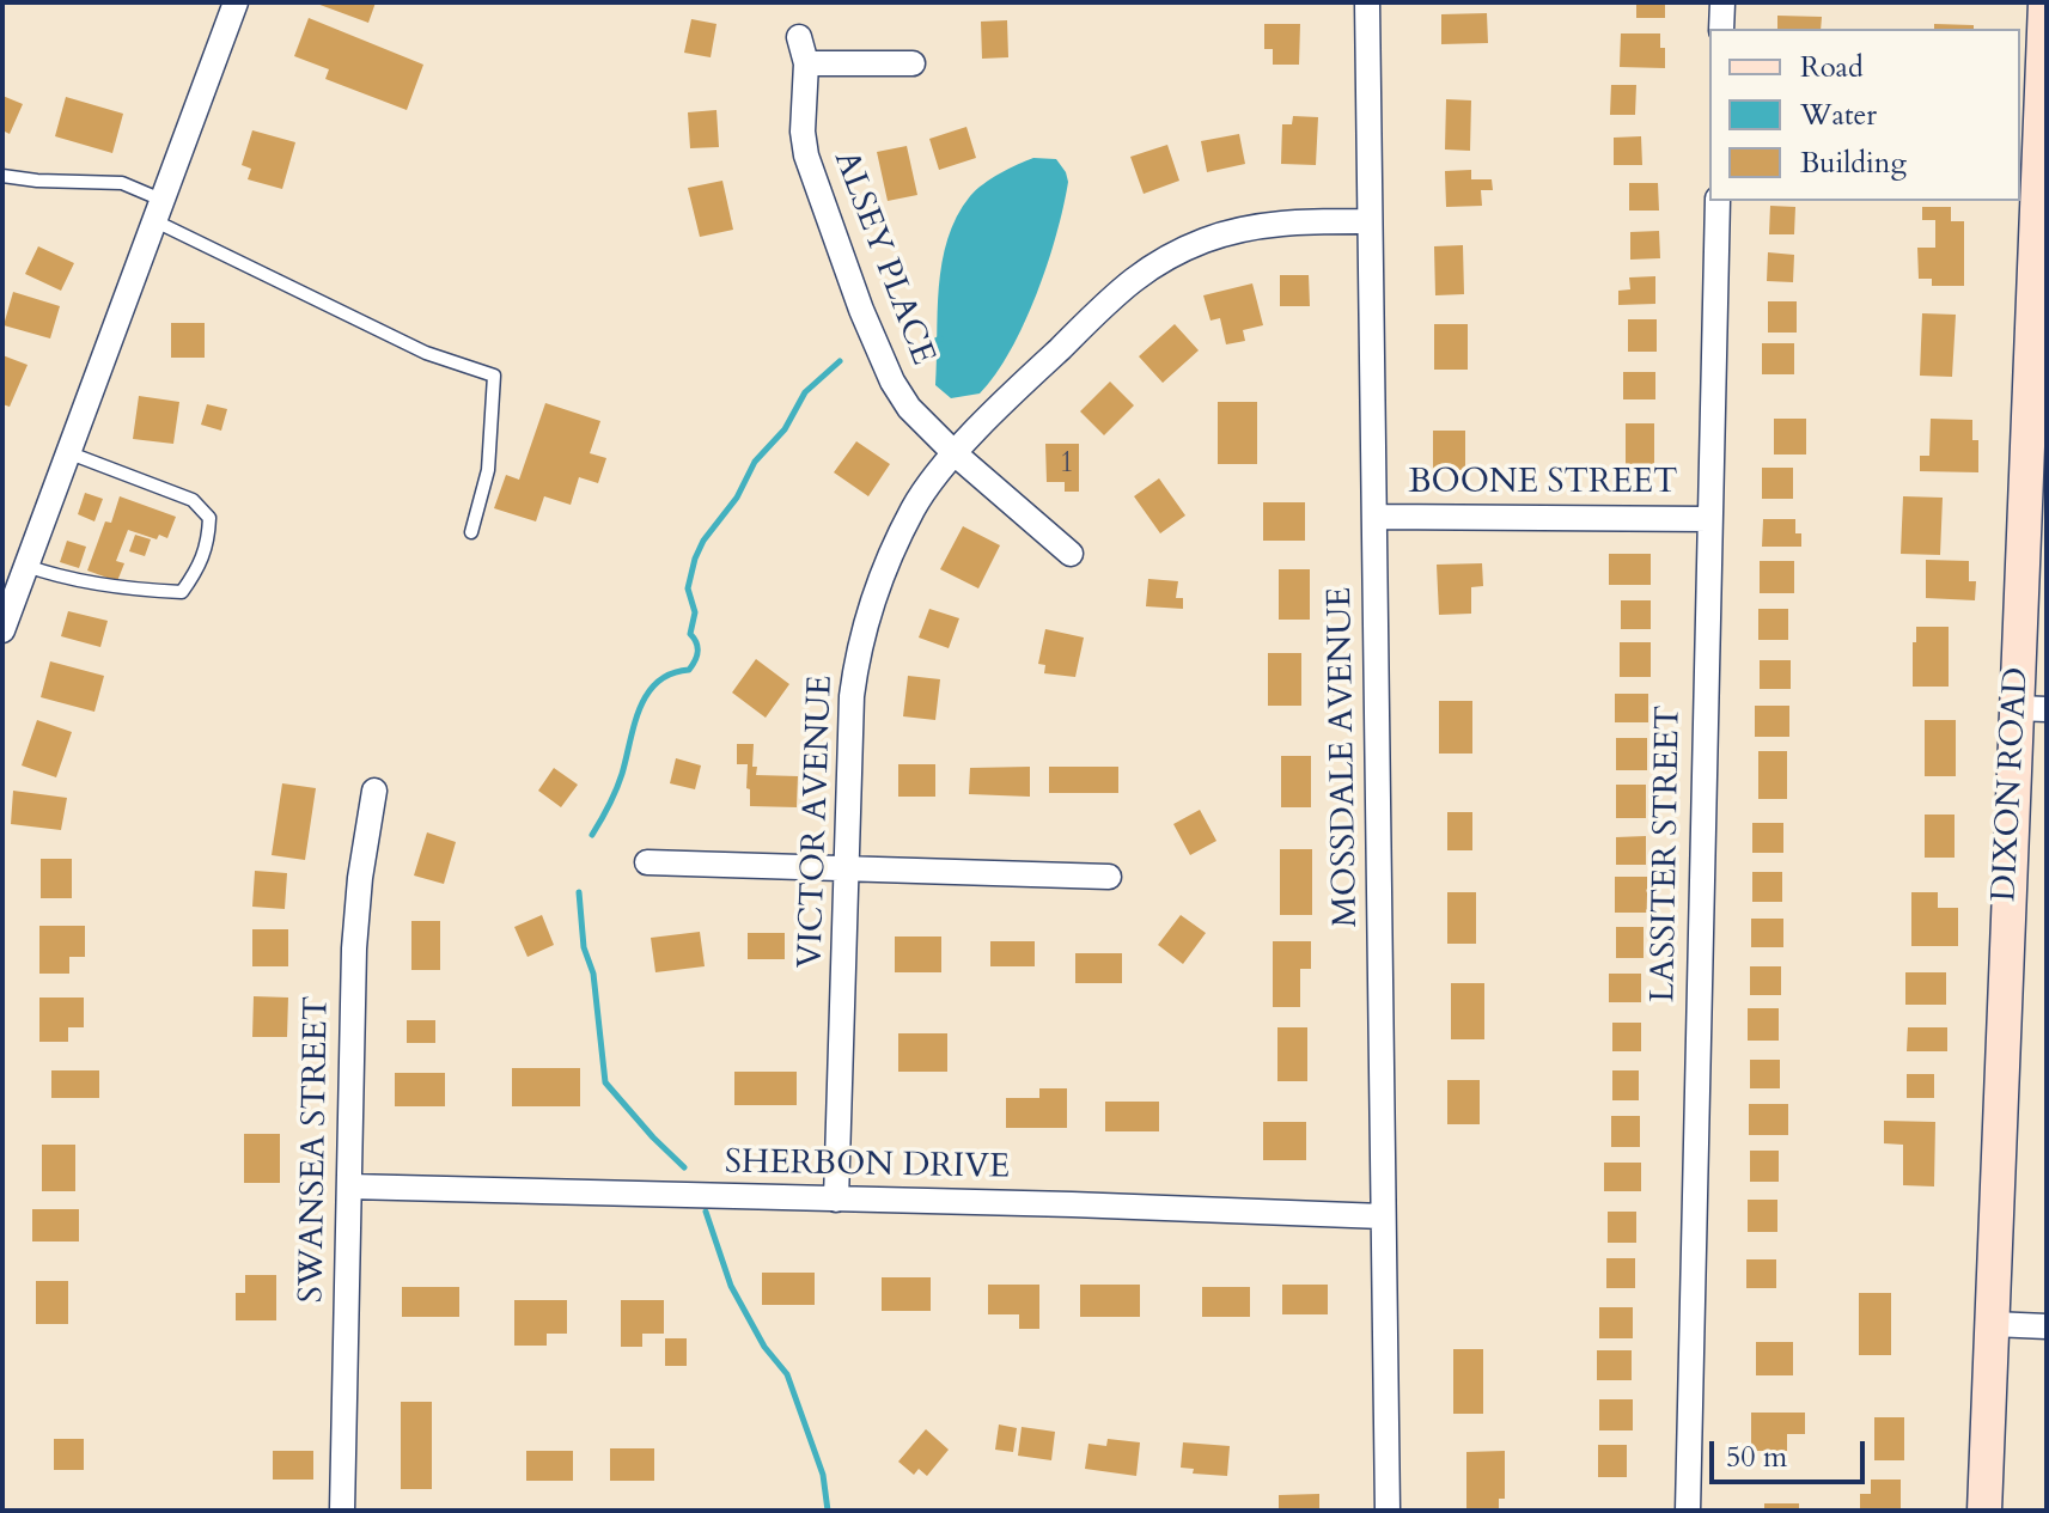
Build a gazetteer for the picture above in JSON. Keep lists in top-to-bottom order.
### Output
{
  "streets": {
    "street": [
      "ALSEY PLACE",
      "BOONE STREET",
      "MOSSDALE AVENUE",
      "DIXON ROAD",
      "VICTOR AVENUE",
      "LASSITER STREET",
      "SWANSEA STREET",
      "SHERBON DRIVE"
    ]
  },
  "crossings": [
    ["ALSEY PLACE", "VICTOR AVENUE"],
    ["BOONE STREET", "MOSSDALE AVENUE"],
    ["BOONE STREET", "LASSITER STREET"],
    ["MOSSDALE AVENUE", "VICTOR AVENUE"],
    ["MOSSDALE AVENUE", "SHERBON DRIVE"],
    ["VICTOR AVENUE", "SHERBON DRIVE"],
    ["SWANSEA STREET", "SHERBON DRIVE"]
  ],
  "house_numbers": ["1"],
  "legend": ["Road", "Water", "Building"],
  "scale_bar": "50 m"
}
